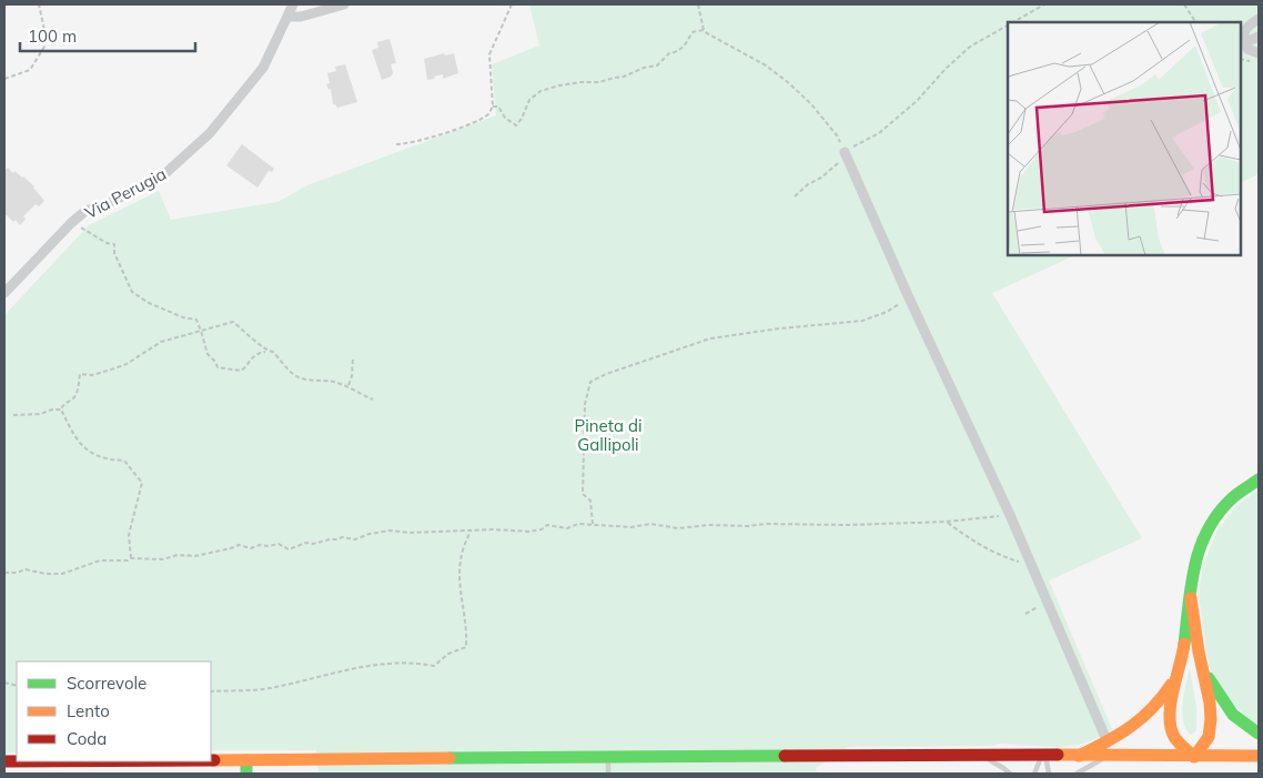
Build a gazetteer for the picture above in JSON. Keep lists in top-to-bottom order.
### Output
{
  "streets": {
    "street": ["Via Perugia"]
  },
  "parks": ["Pineta di Gallipoli"],
  "legend": ["Scorrevole", "Lento", "Coda"],
  "scale_bar": "100 m"
}
